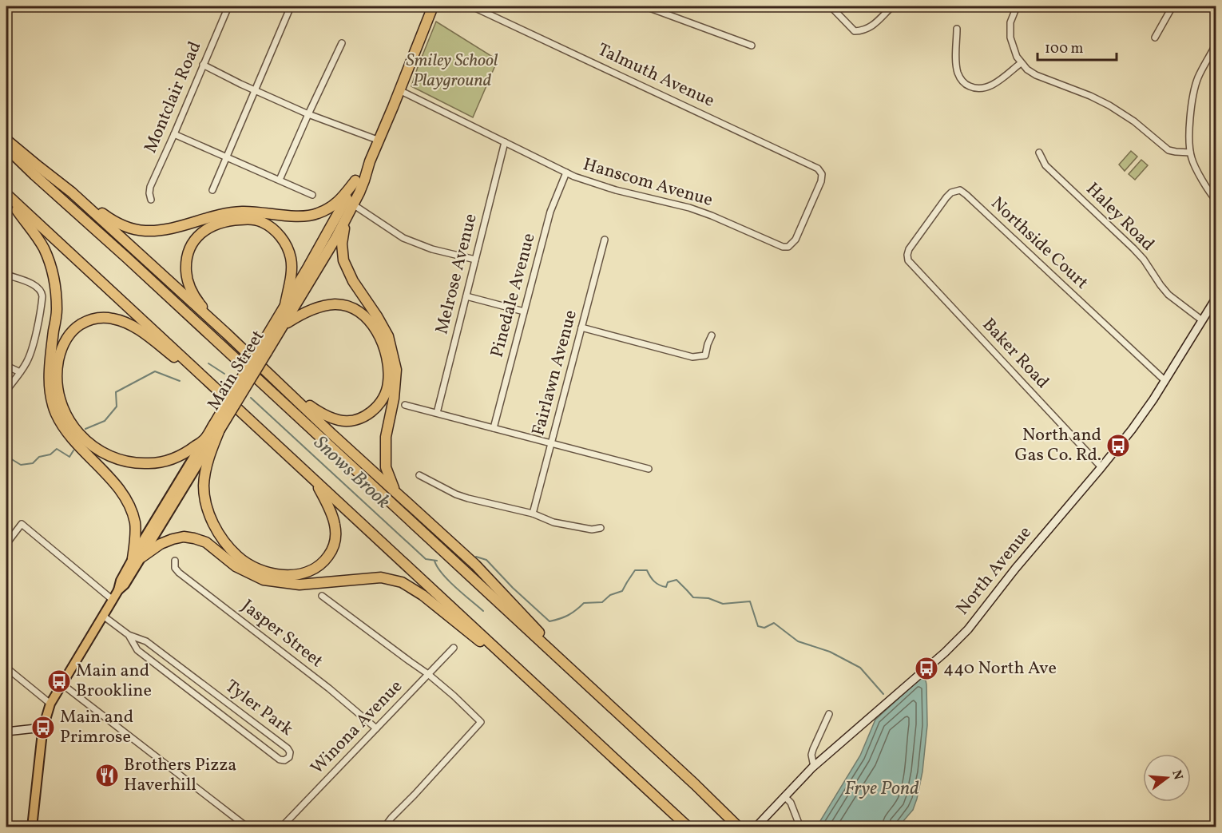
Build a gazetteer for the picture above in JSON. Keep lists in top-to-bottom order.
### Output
{
  "streets": {
    "highway": ["Main Street"],
    "main road": ["North Avenue"],
    "street": [
      "Talmuth Avenue",
      "Montclair Road",
      "Hanscom Avenue",
      "Haley Road",
      "Northside Court",
      "Melrose Avenue",
      "Pinedale Avenue",
      "Baker Road",
      "Fairlawn Avenue",
      "Jasper Street",
      "Tyler Park",
      "Winona Avenue"
    ]
  },
  "crossings": [
    ["Talmuth Avenue", "Hanscom Avenue"],
    ["Hanscom Avenue", "Melrose Avenue"],
    ["Hanscom Avenue", "Pinedale Avenue"],
    ["Hanscom Avenue", "Main Street"],
    ["Haley Road", "North Avenue"],
    ["Northside Court", "Baker Road"],
    ["Northside Court", "North Avenue"],
    ["Baker Road", "North Avenue"],
    ["Main Street", "Tyler Park"],
    ["Jasper Street", "Winona Avenue"]
  ],
  "water": ["Snows Brook", "Frye Pond"],
  "parks": ["Smiley School Playground"],
  "places": {
    "bus stop": [
      "North and Gas Co. Rd.",
      "440 North Ave",
      "Main and Brookline",
      "Main and Primrose"
    ],
    "restaurant": ["Brothers Pizza Haverhill"]
  },
  "scale_bar": "100 m",
  "north": "right"
}
